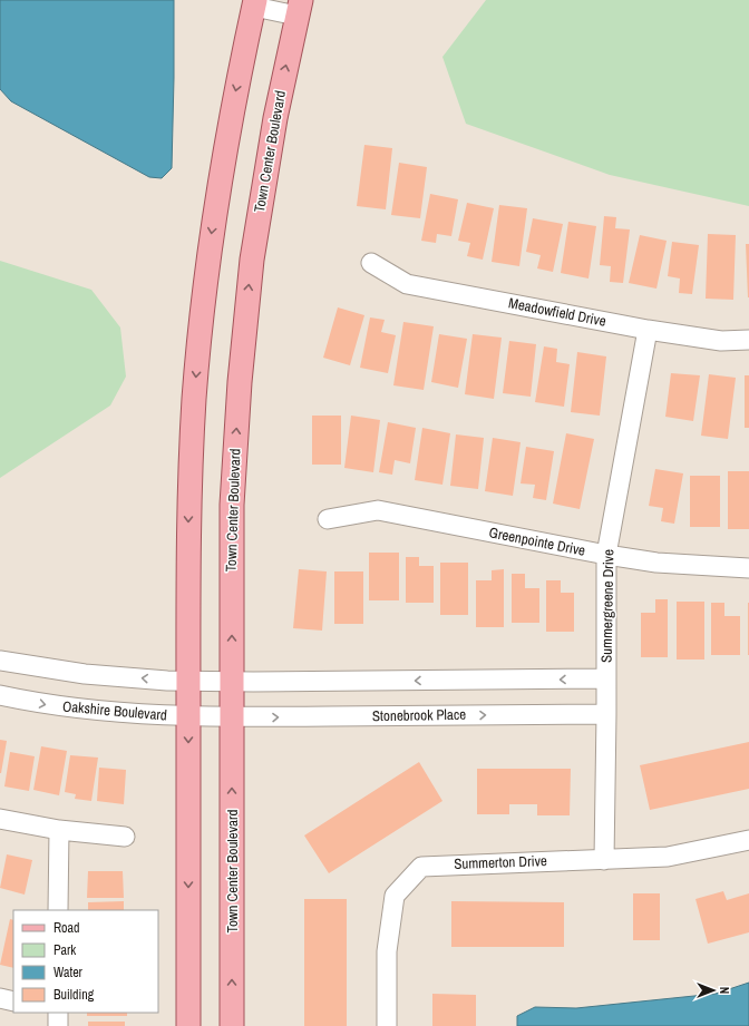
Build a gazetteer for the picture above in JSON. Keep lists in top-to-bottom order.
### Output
{
  "streets": {
    "main road": ["Town Center Boulevard"],
    "street": [
      "Meadowfield Drive",
      "Greenpointe Drive",
      "Summergreene Drive",
      "Oakshire Boulevard",
      "Stonebrook Place",
      "Summerton Drive"
    ]
  },
  "crossings": [
    ["Town Center Boulevard", "Oakshire Boulevard"],
    ["Town Center Boulevard", "Stonebrook Place"],
    ["Meadowfield Drive", "Summergreene Drive"],
    ["Greenpointe Drive", "Summergreene Drive"],
    ["Summergreene Drive", "Stonebrook Place"],
    ["Summergreene Drive", "Summerton Drive"],
    ["Oakshire Boulevard", "Stonebrook Place"]
  ],
  "legend": [
    "Road",
    "Park",
    "Water",
    "Building"
  ],
  "north": "right"
}
